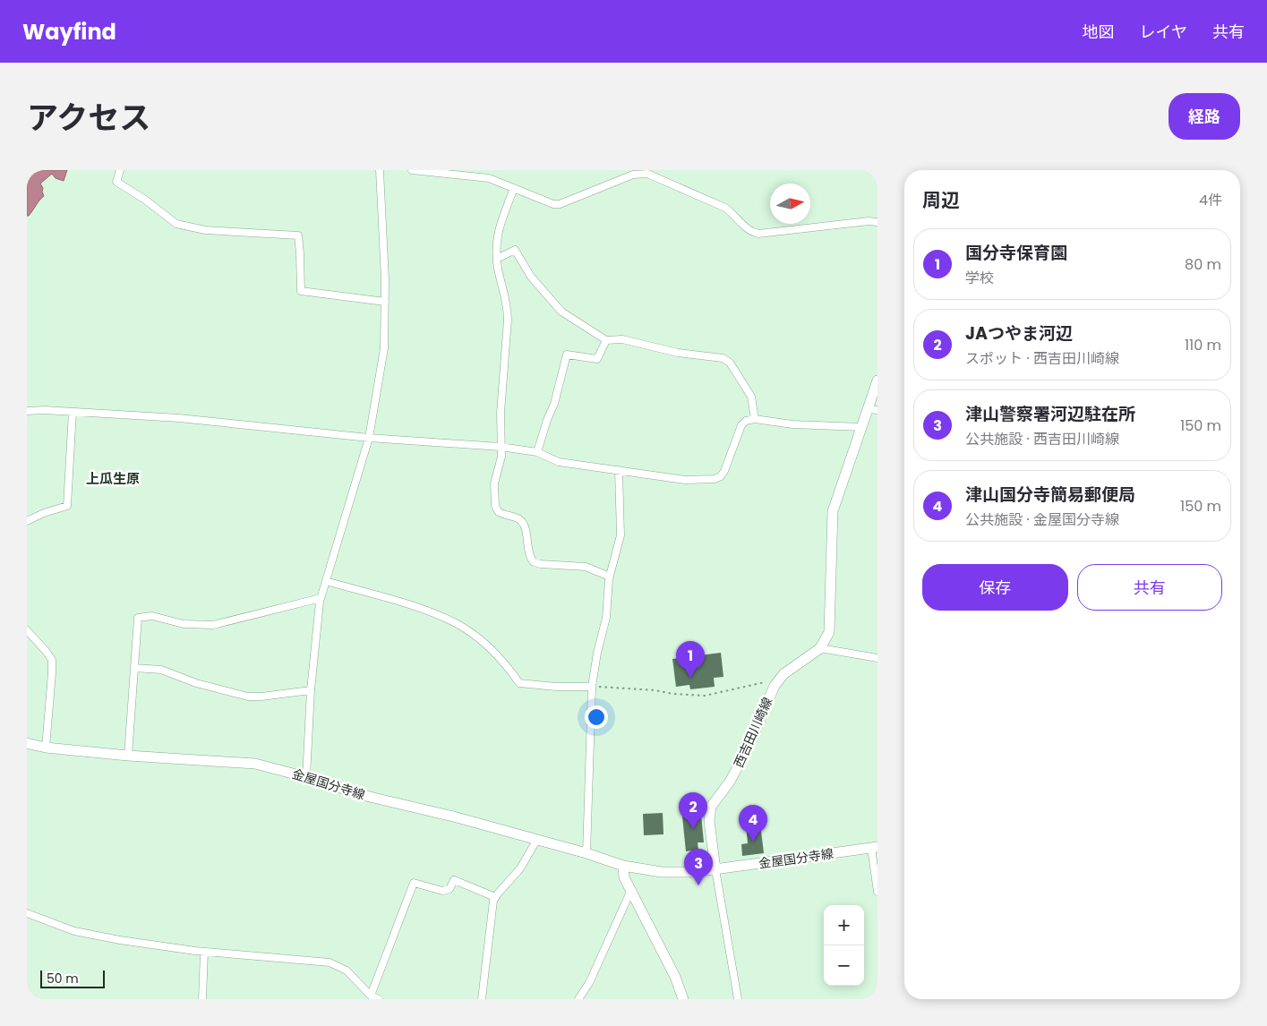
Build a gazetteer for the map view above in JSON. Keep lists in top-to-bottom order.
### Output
{
  "streets": {
    "main road": ["西吉田川崎線", "金屋国分寺線"]
  },
  "crossings": [
    ["西吉田川崎線", "金屋国分寺線"]
  ],
  "districts": ["上瓜生原"],
  "scale_bar": "50 m",
  "north": "right",
  "page": {
    "header": "Wayfind",
    "nav": ["地図", "レイヤ", "共有"],
    "title": "アクセス",
    "buttons": [
      "経路",
      ["保存", "共有"]
    ],
    "heading": ["周辺", "4件"],
    "list": [
      {
        "mark": "1",
        "name": "国分寺保育園",
        "note": "学校",
        "value": "80 m"
      },
      {
        "mark": "2",
        "name": "JAつやま河辺",
        "note": "スポット · 西吉田川崎線",
        "value": "110 m"
      },
      {
        "mark": "3",
        "name": "津山警察署河辺駐在所",
        "note": "公共施設 · 西吉田川崎線",
        "value": "150 m"
      },
      {
        "mark": "4",
        "name": "津山国分寺簡易郵便局",
        "note": "公共施設 · 金屋国分寺線",
        "value": "150 m"
      }
    ],
    "pins": [
      "1",
      "2",
      "4",
      "3"
    ],
    "map_buttons": ["+", "−"],
    "scale": "50 m"
  }
}
